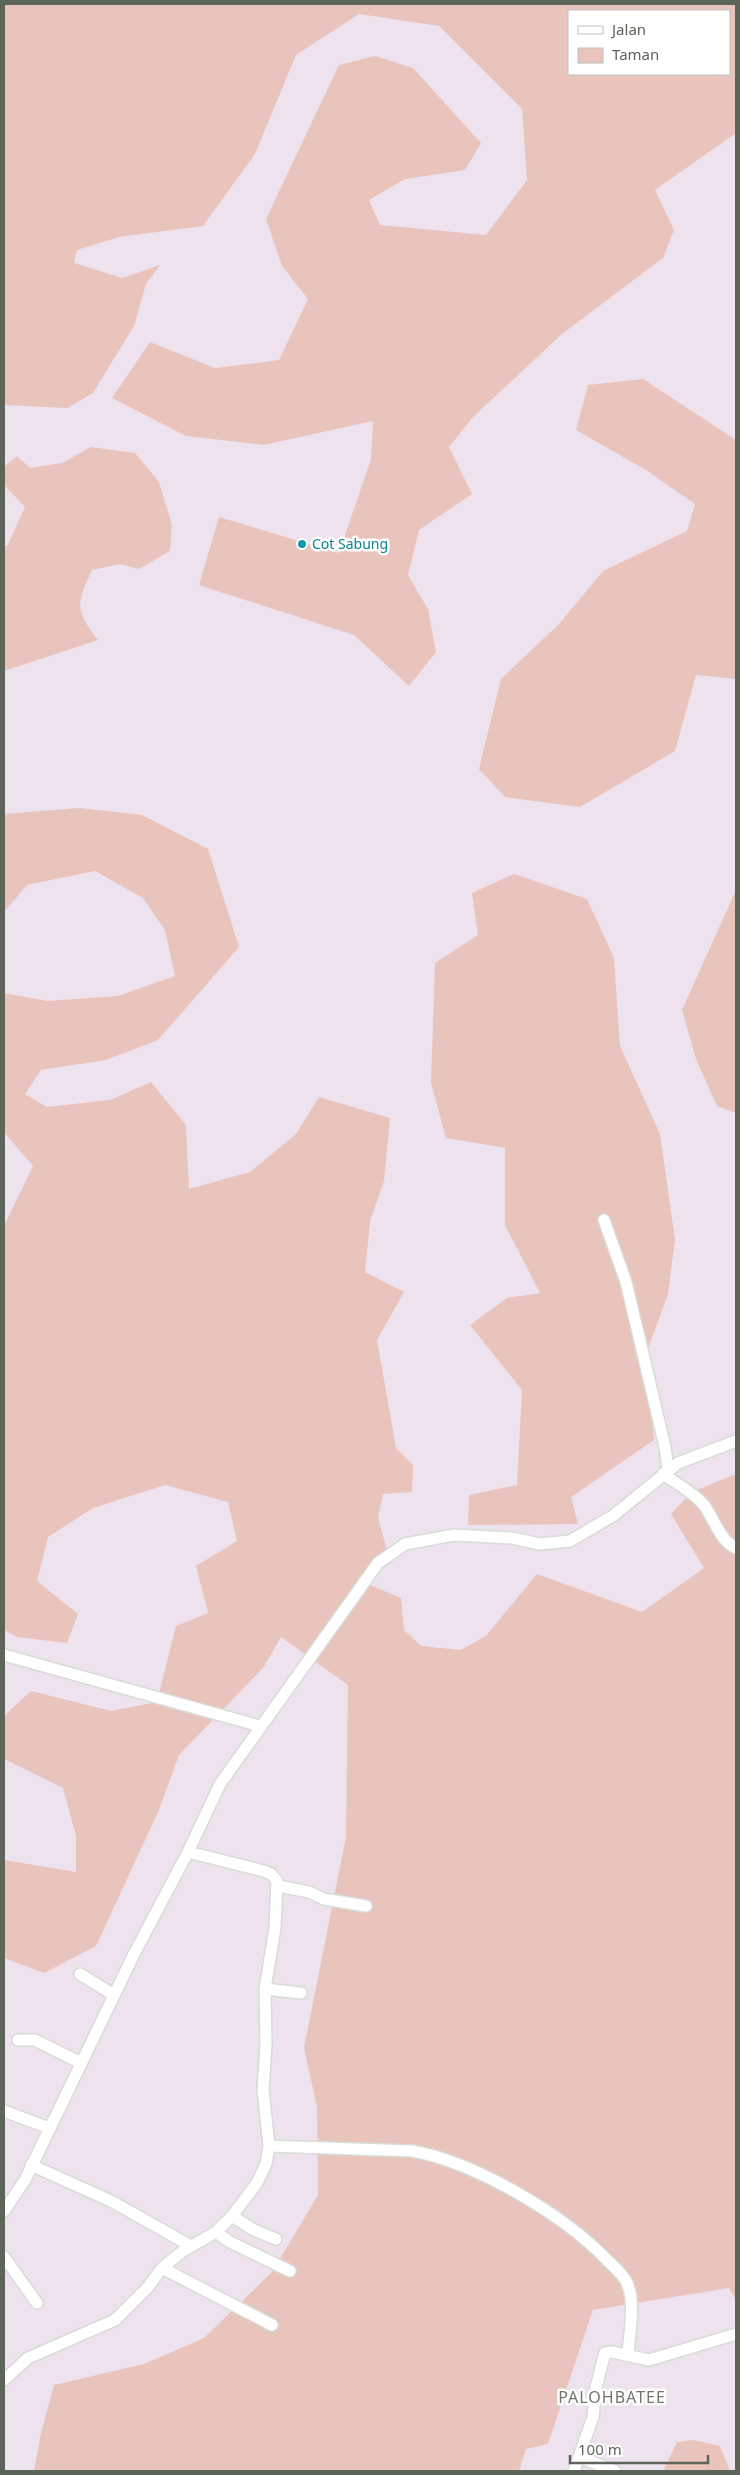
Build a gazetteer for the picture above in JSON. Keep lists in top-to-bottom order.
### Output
{
  "districts": ["PALOHBATEE"],
  "places": ["Cot Sabung"],
  "legend": ["Jalan", "Taman"],
  "scale_bar": "100 m"
}
